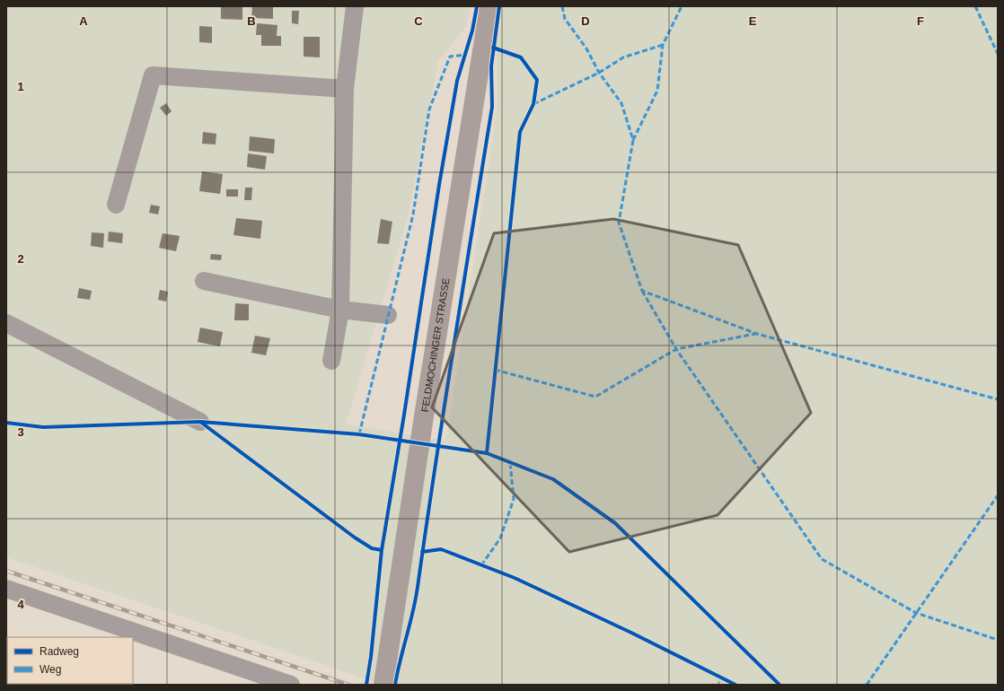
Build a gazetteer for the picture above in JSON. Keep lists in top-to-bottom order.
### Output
{
  "streets": {
    "main road": ["FELDMOCHINGER STRASSE"]
  },
  "legend": ["Radweg", "Weg"],
  "grid": {
    "columns": [
      "A",
      "B",
      "C",
      "D",
      "E",
      "F"
    ],
    "rows": [
      "1",
      "2",
      "3",
      "4"
    ]
  }
}
